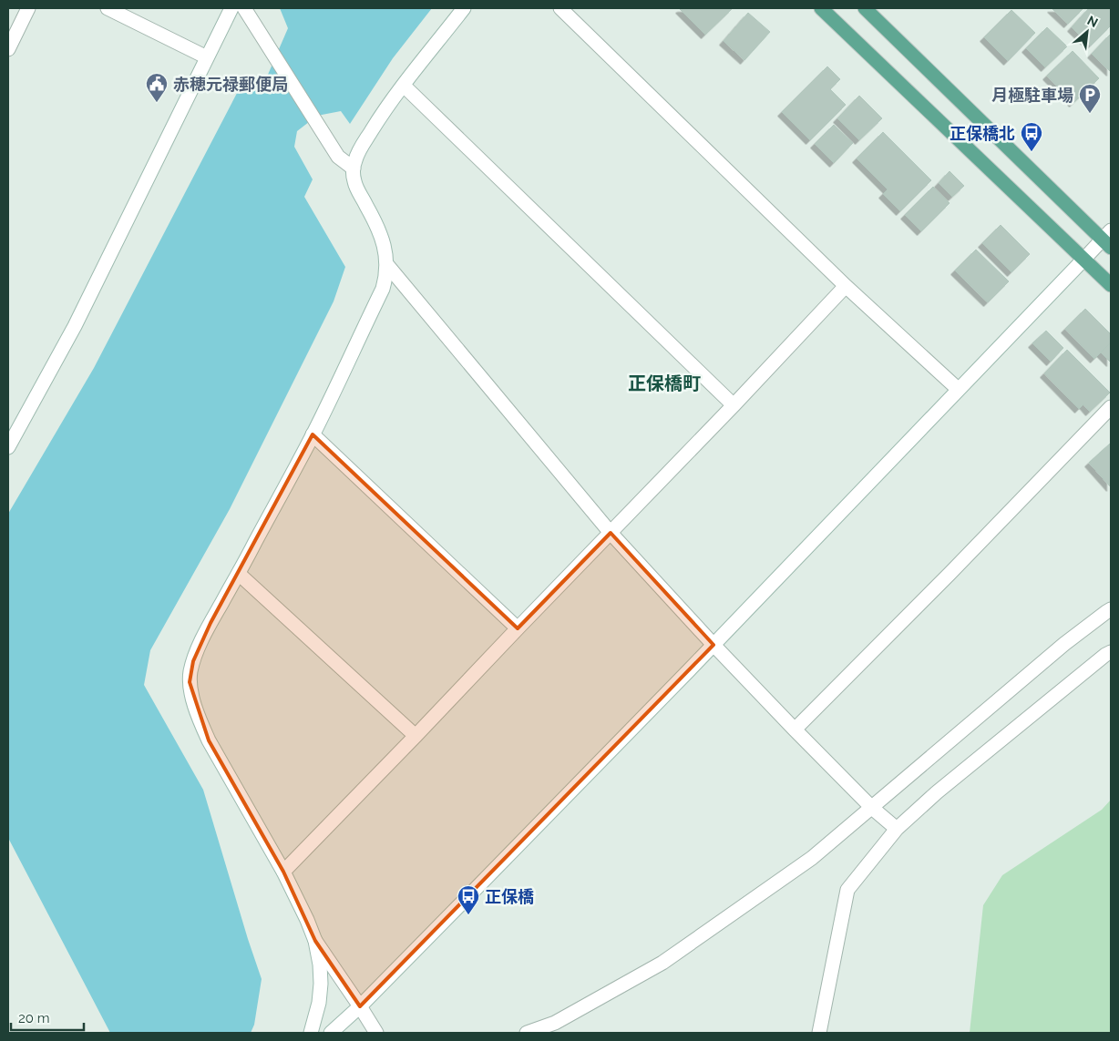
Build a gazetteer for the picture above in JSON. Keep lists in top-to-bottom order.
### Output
{
  "districts": ["正保橋町"],
  "places": {
    "public building": ["赤穂元禄郵便局"],
    "parking": ["月極駐車場"],
    "bus stop": ["正保橋北", "正保橋"]
  },
  "scale_bar": "20 m",
  "north": "top right"
}
